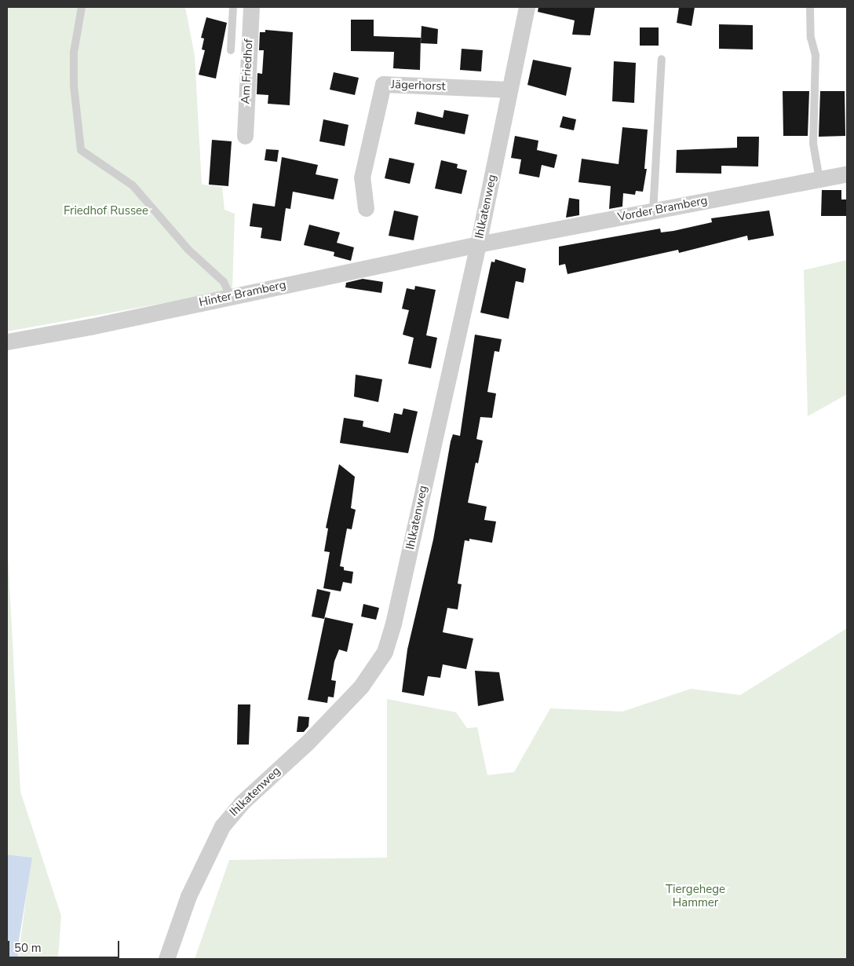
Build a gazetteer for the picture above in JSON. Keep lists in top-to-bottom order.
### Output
{
  "streets": {
    "street": [
      "Am Friedhof",
      "Jägerhorst",
      "Ihlkatenweg",
      "Vorder Bramberg",
      "Hinter Bramberg"
    ]
  },
  "crossings": [
    ["Jägerhorst", "Ihlkatenweg"],
    ["Ihlkatenweg", "Vorder Bramberg"],
    ["Ihlkatenweg", "Hinter Bramberg"],
    ["Vorder Bramberg", "Hinter Bramberg"]
  ],
  "parks": ["Friedhof Russee", "Tiergehege Hammer"],
  "scale_bar": "50 m"
}
